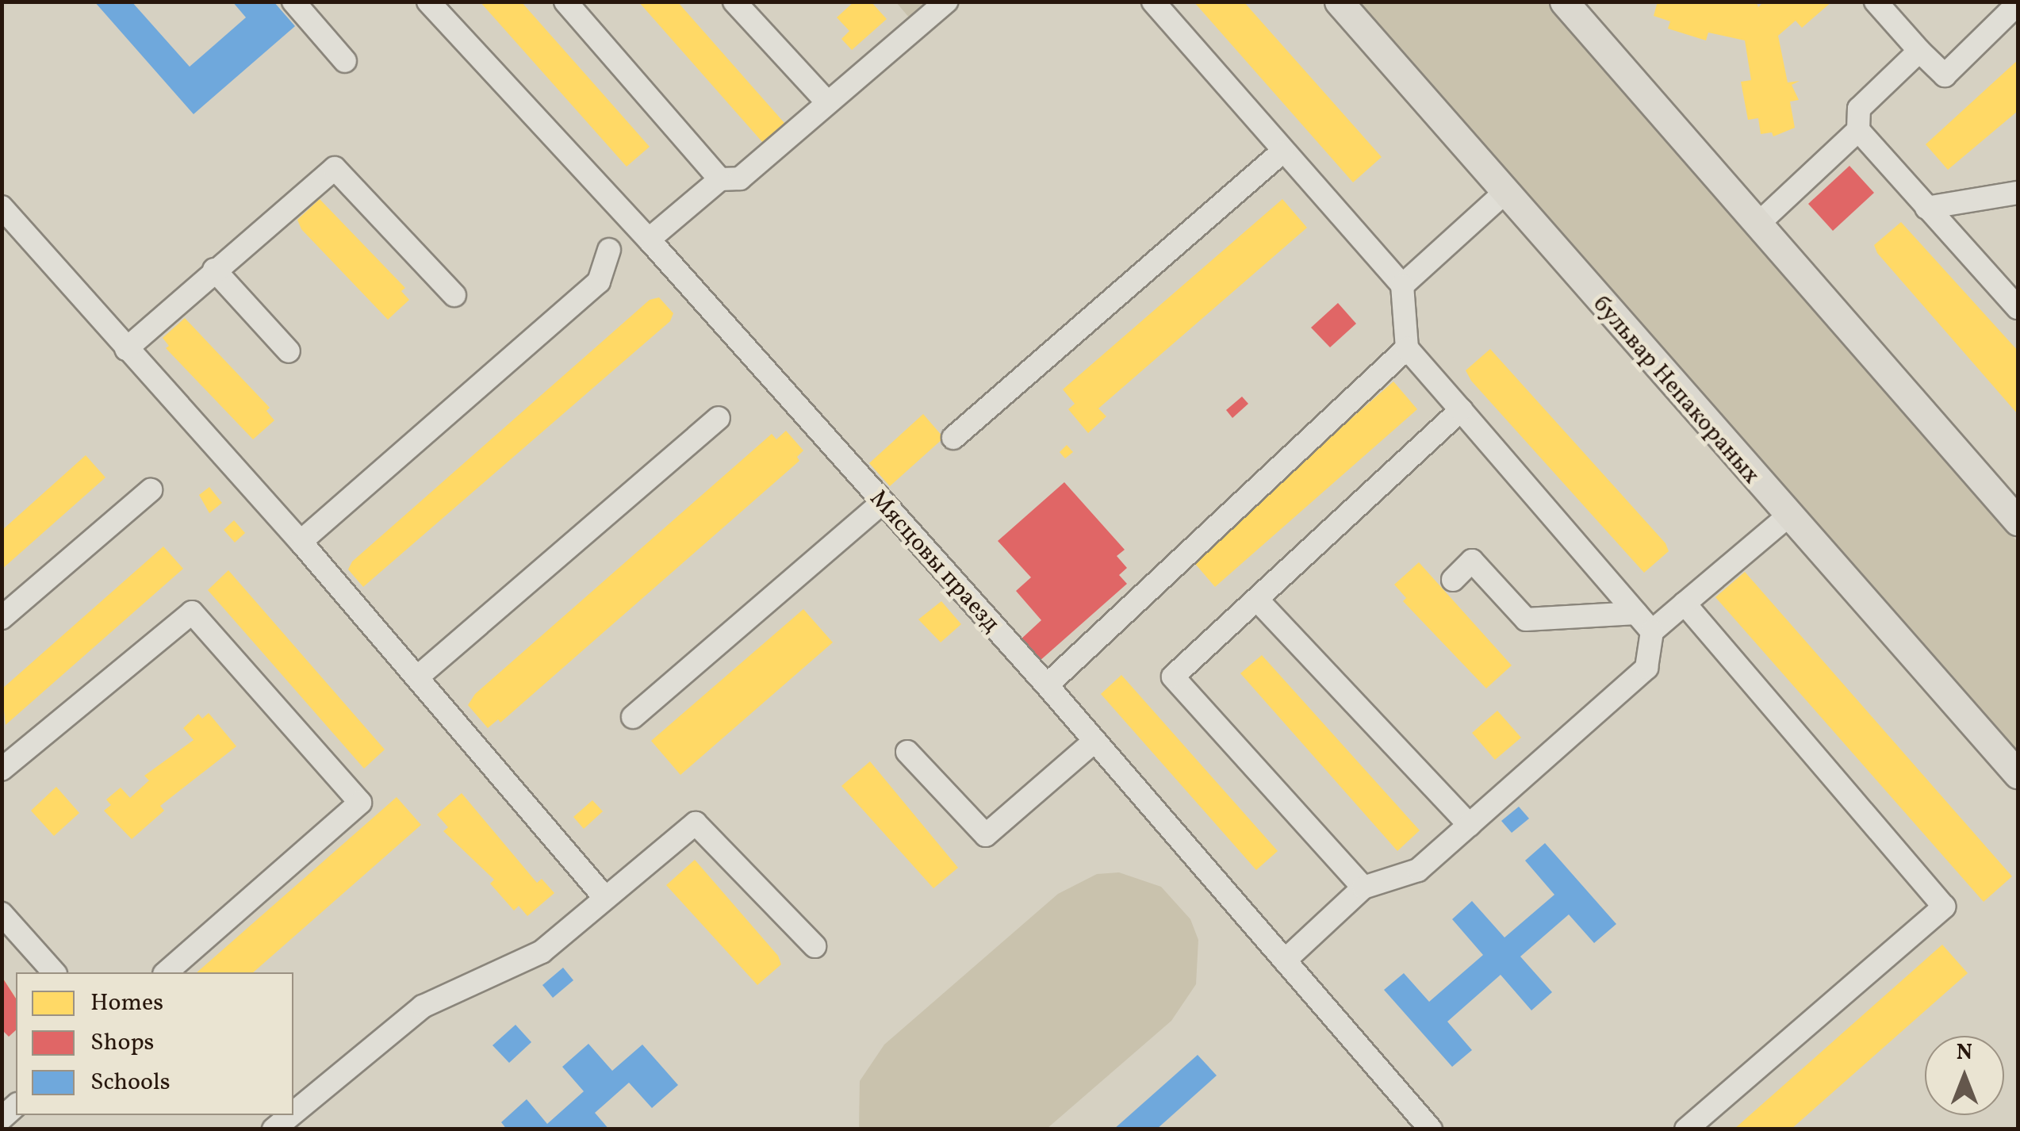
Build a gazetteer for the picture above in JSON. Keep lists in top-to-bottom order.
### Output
{
  "streets": {
    "main road": ["бульвар Непакораных"],
    "street": ["Мясцовы праезд"]
  },
  "legend": ["Homes", "Shops", "Schools"],
  "north": "top"
}
